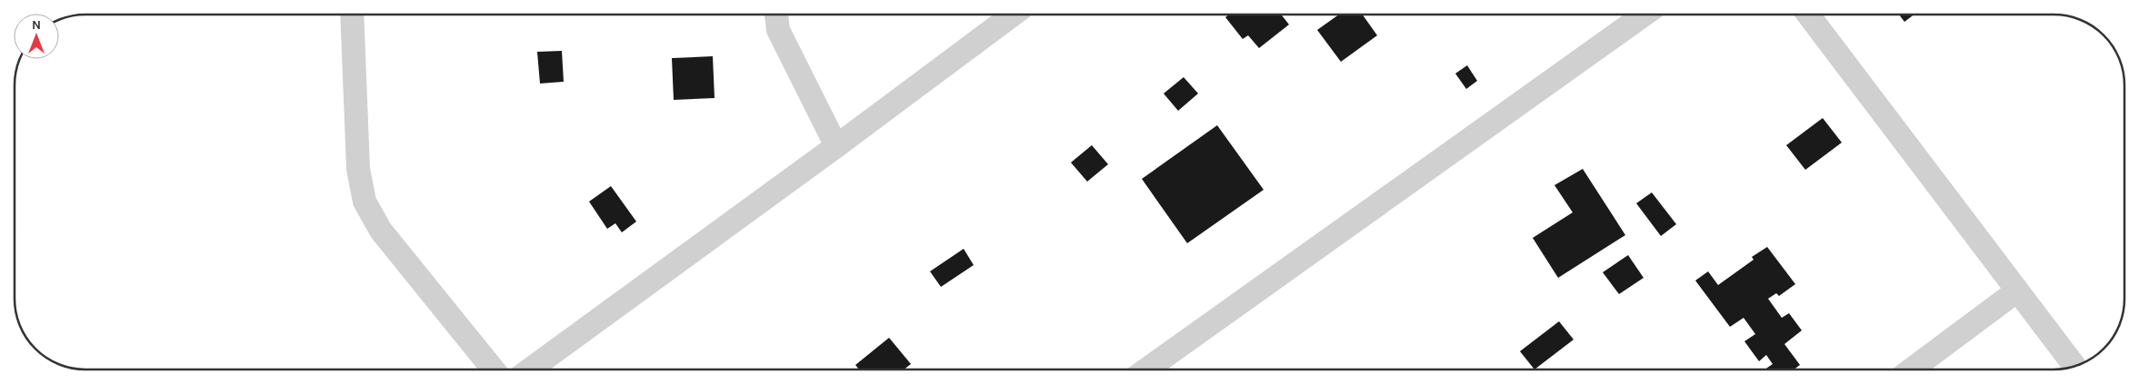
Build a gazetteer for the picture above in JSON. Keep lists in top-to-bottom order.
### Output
{
  "north": "top"
}
